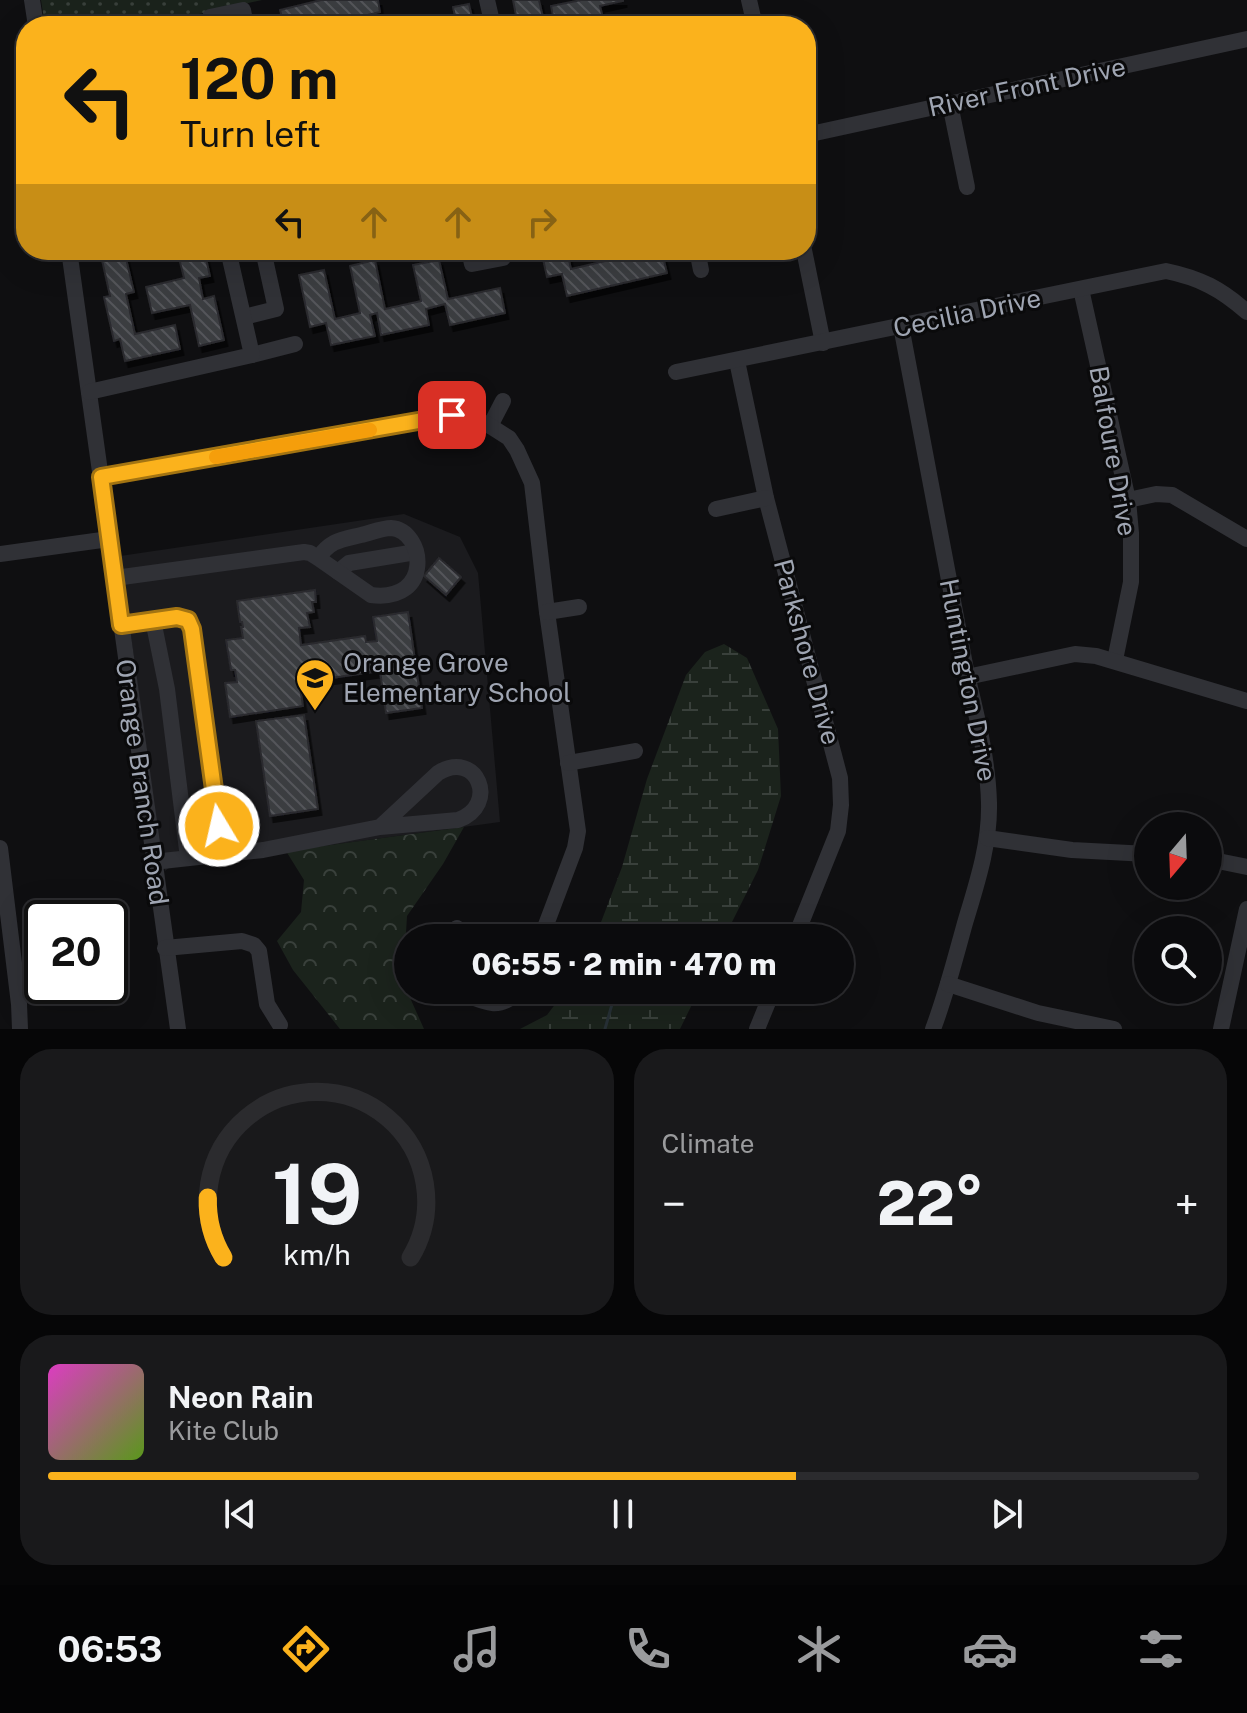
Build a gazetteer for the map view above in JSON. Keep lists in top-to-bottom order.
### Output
{
  "streets": {
    "street": [
      "River Front Drive",
      "Cecilia Drive",
      "Balfoure Drive",
      "Parkshore Drive",
      "Huntington Drive",
      "Orange Branch Road"
    ]
  },
  "crossings": [
    ["Cecilia Drive", "Balfoure Drive"],
    ["Cecilia Drive", "Parkshore Drive"],
    ["Cecilia Drive", "Huntington Drive"]
  ],
  "places": {
    "school or university": ["Orange Grove Elementary School"]
  },
  "north": "bottom",
  "page": {
    "turn": ["120 m", "Turn left"],
    "limit": "20",
    "trip": "06:55 · 2 min · 470 m",
    "tile": "Climate",
    "heat": ["−", "22°", "+"],
    "song": ["Neon Rain", "Kite Club"],
    "tabs": "06:53",
    "gauge": ["19", "km/h"]
  }
}
